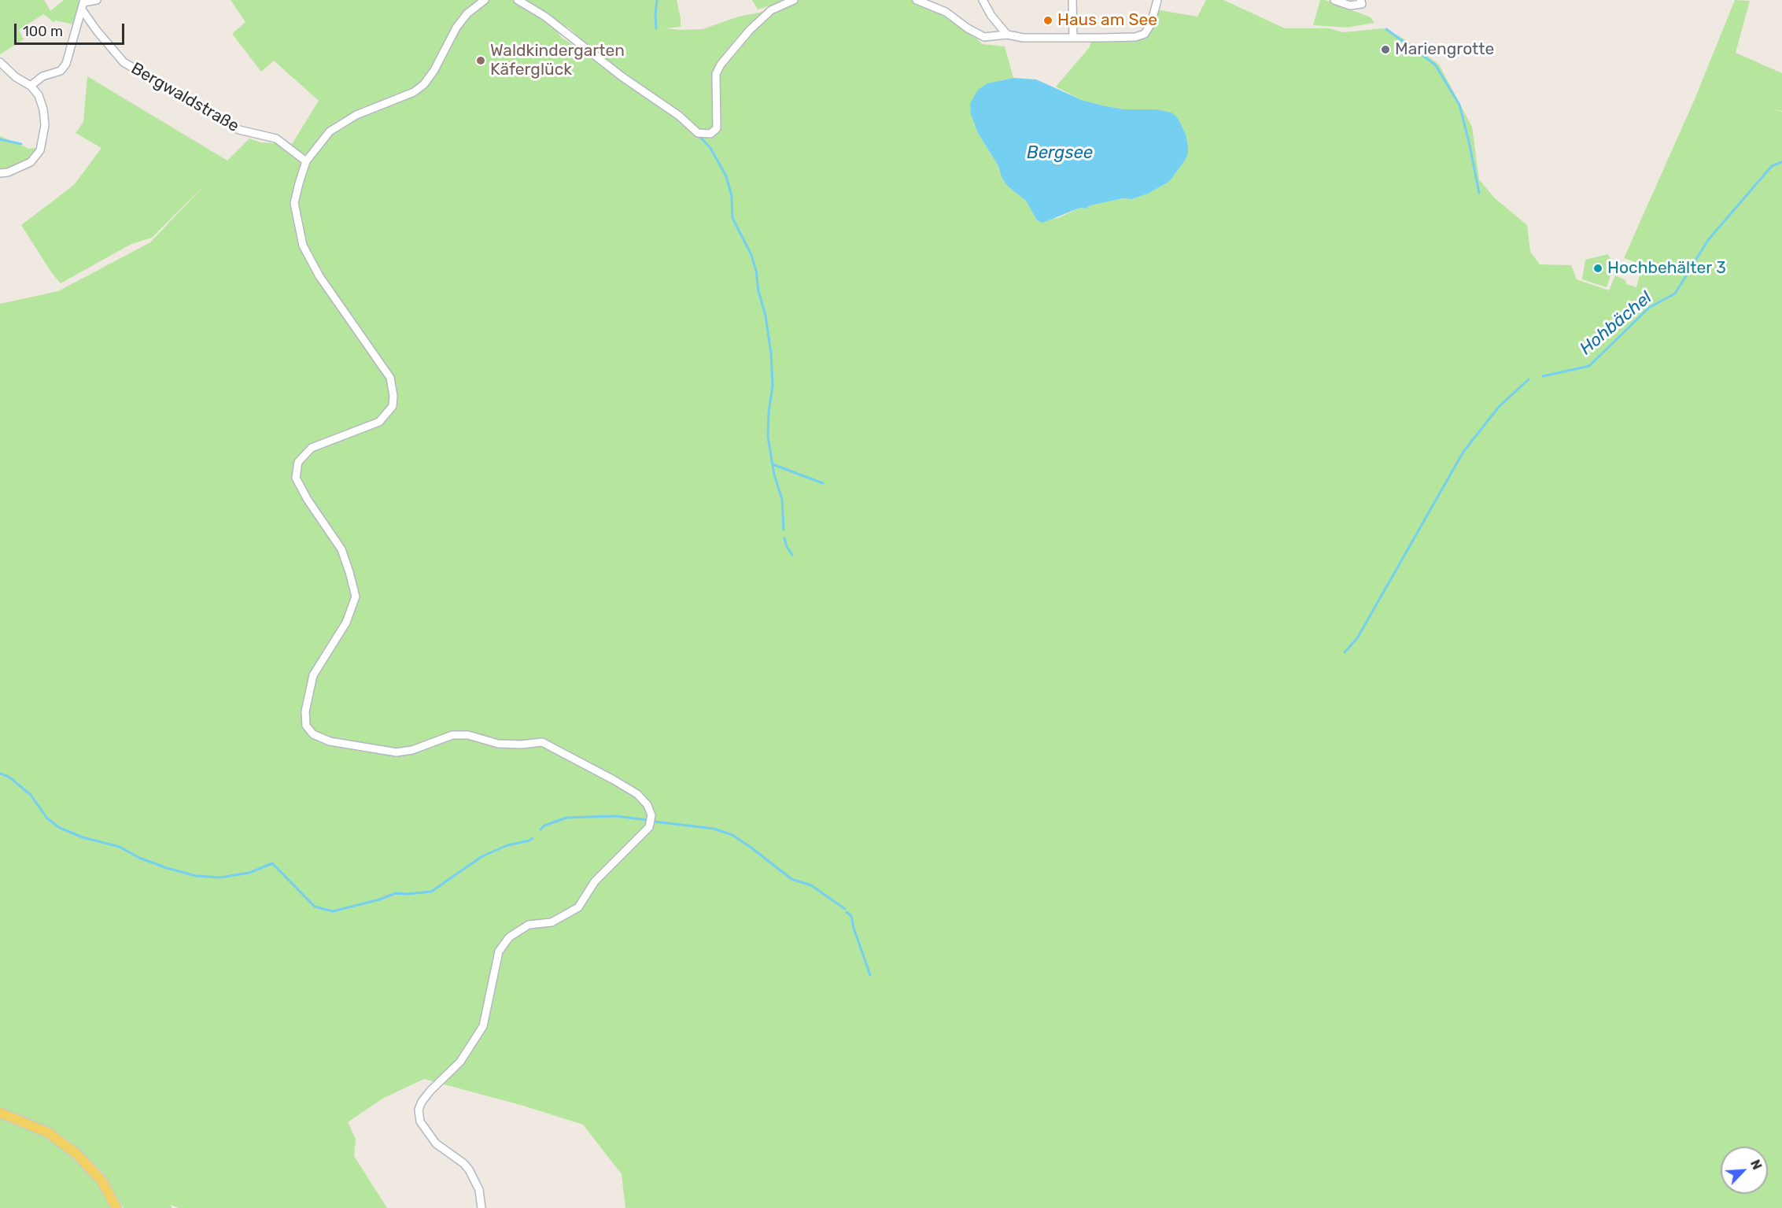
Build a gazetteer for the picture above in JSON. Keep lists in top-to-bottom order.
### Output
{
  "streets": {
    "street": ["Bergwaldstraße"]
  },
  "water": ["Bergsee", "Hohbächel"],
  "places": [
    "Haus am See",
    "Mariengrotte",
    "Waldkindergarten Käferglück",
    "Hochbehälter 3"
  ],
  "scale_bar": "100 m",
  "north": "top right"
}
